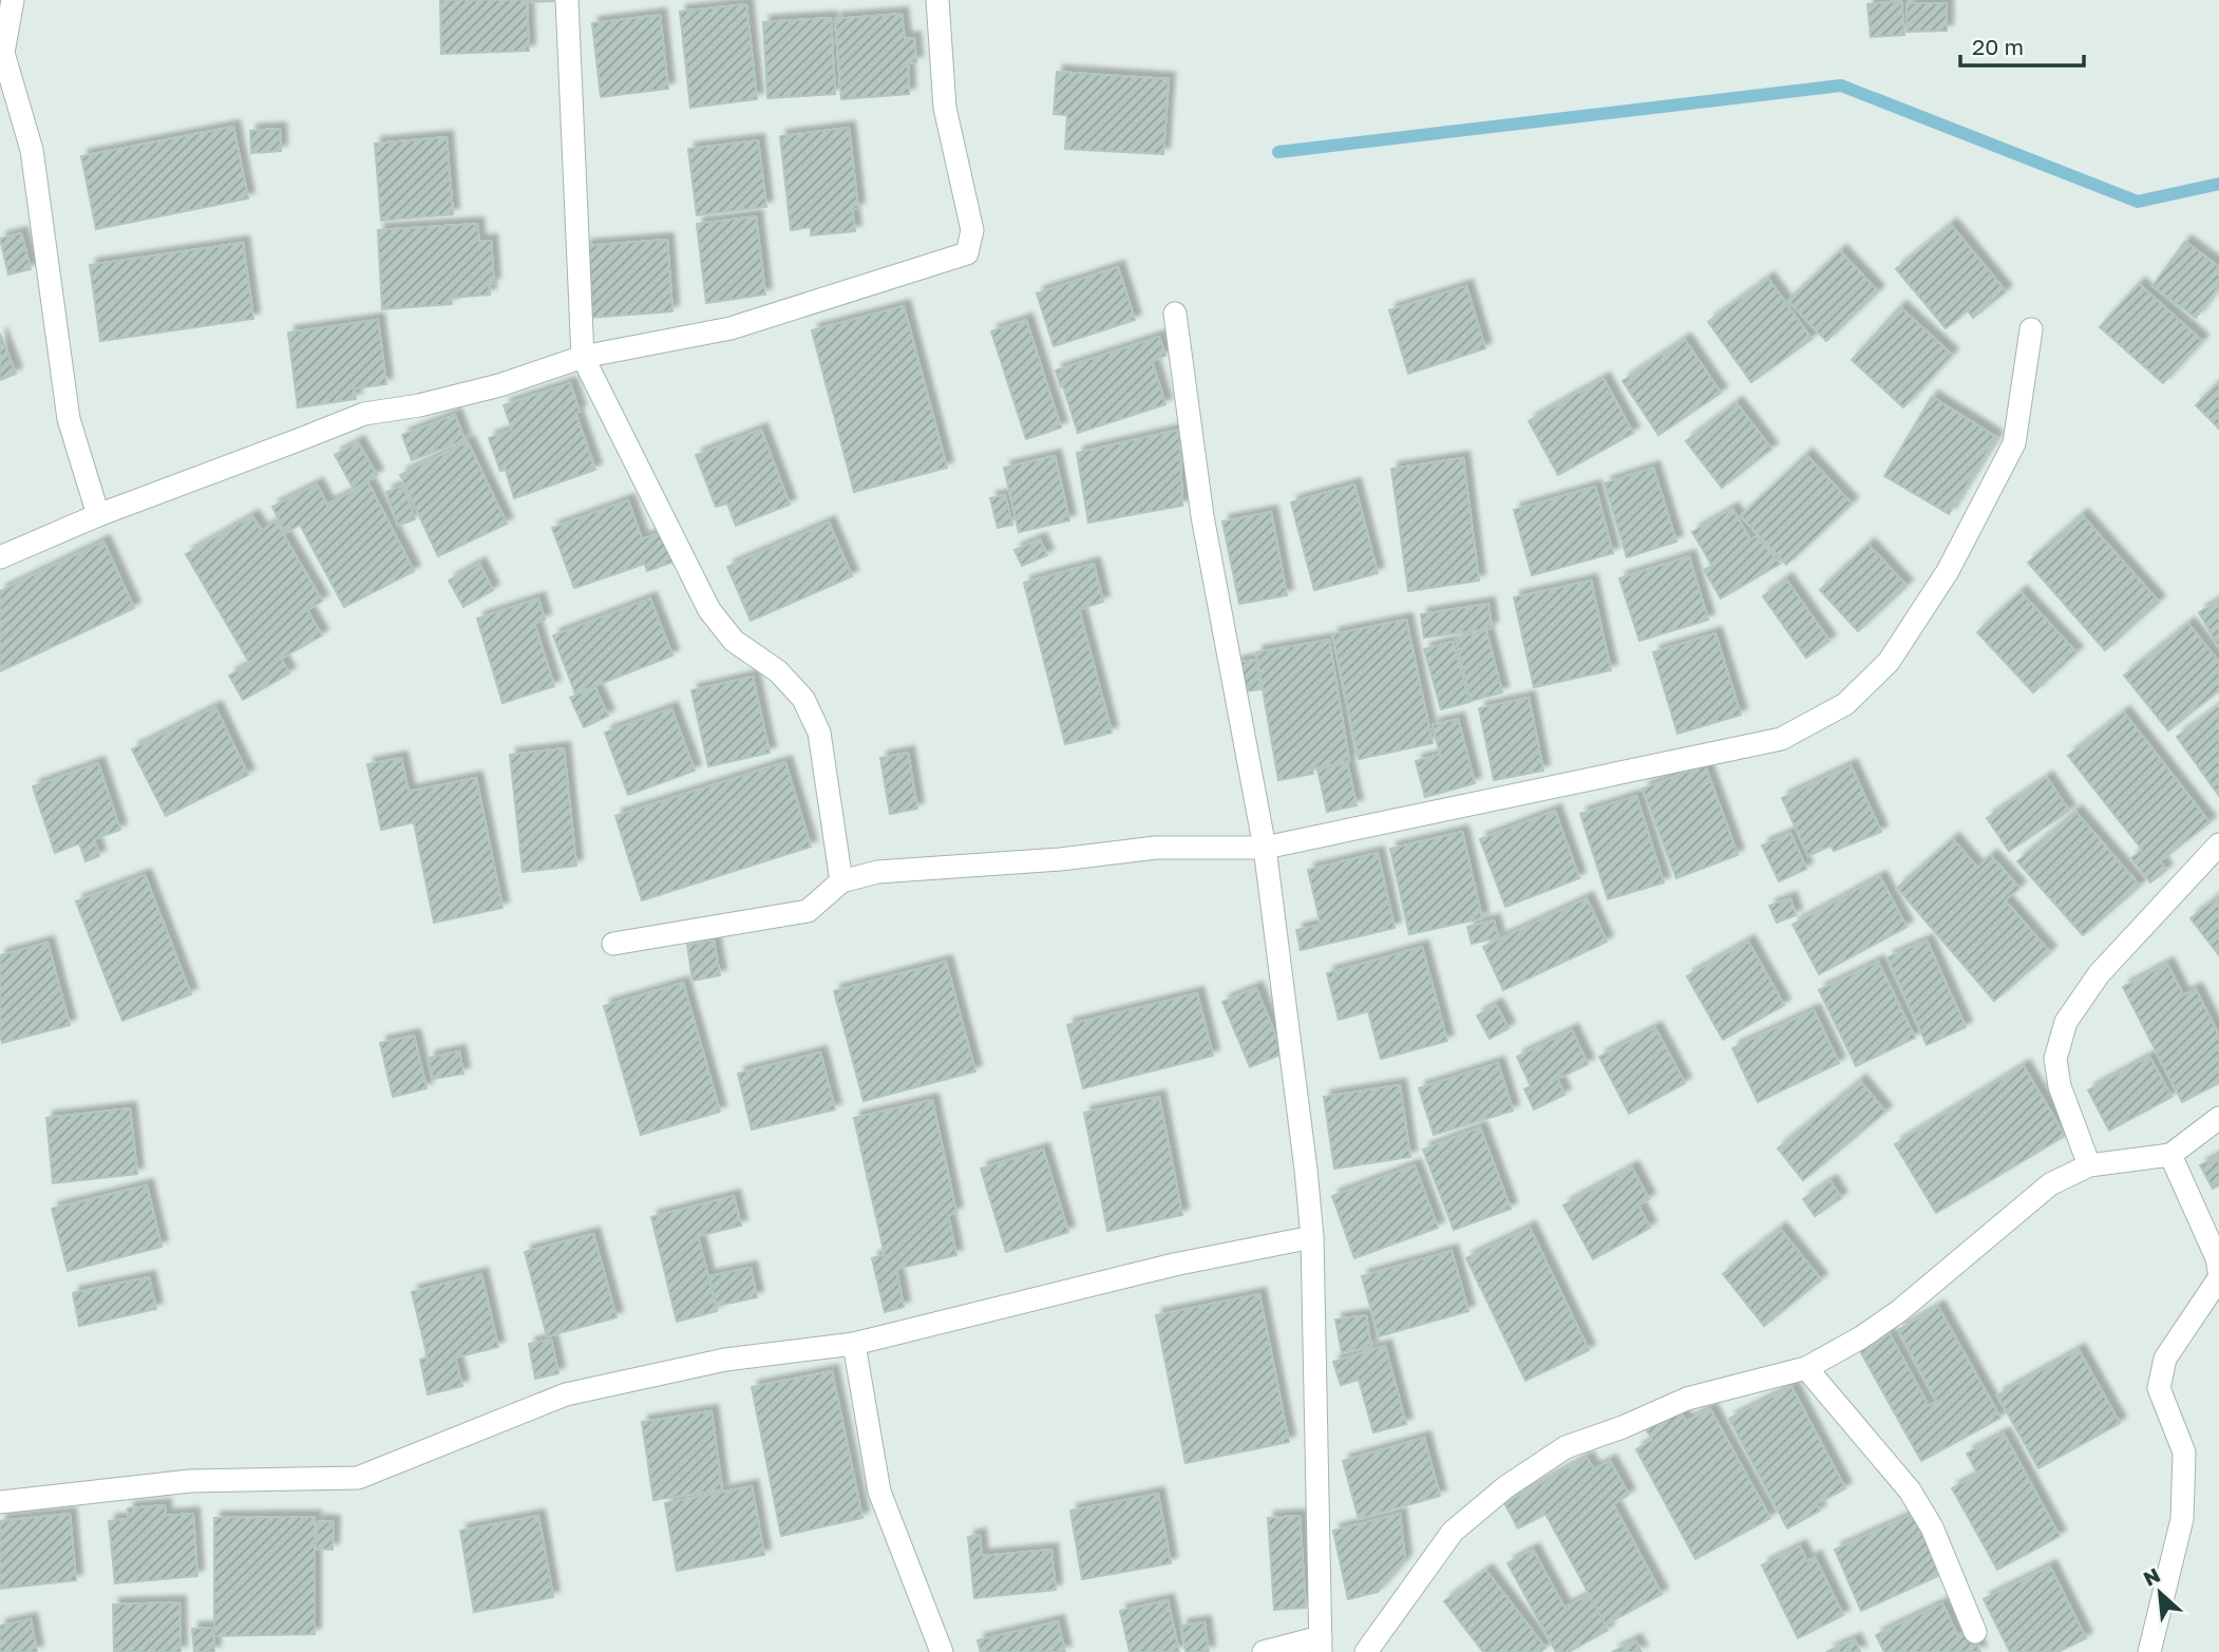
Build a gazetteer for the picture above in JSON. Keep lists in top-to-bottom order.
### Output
{
  "scale_bar": "20 m",
  "north": "top left"
}
